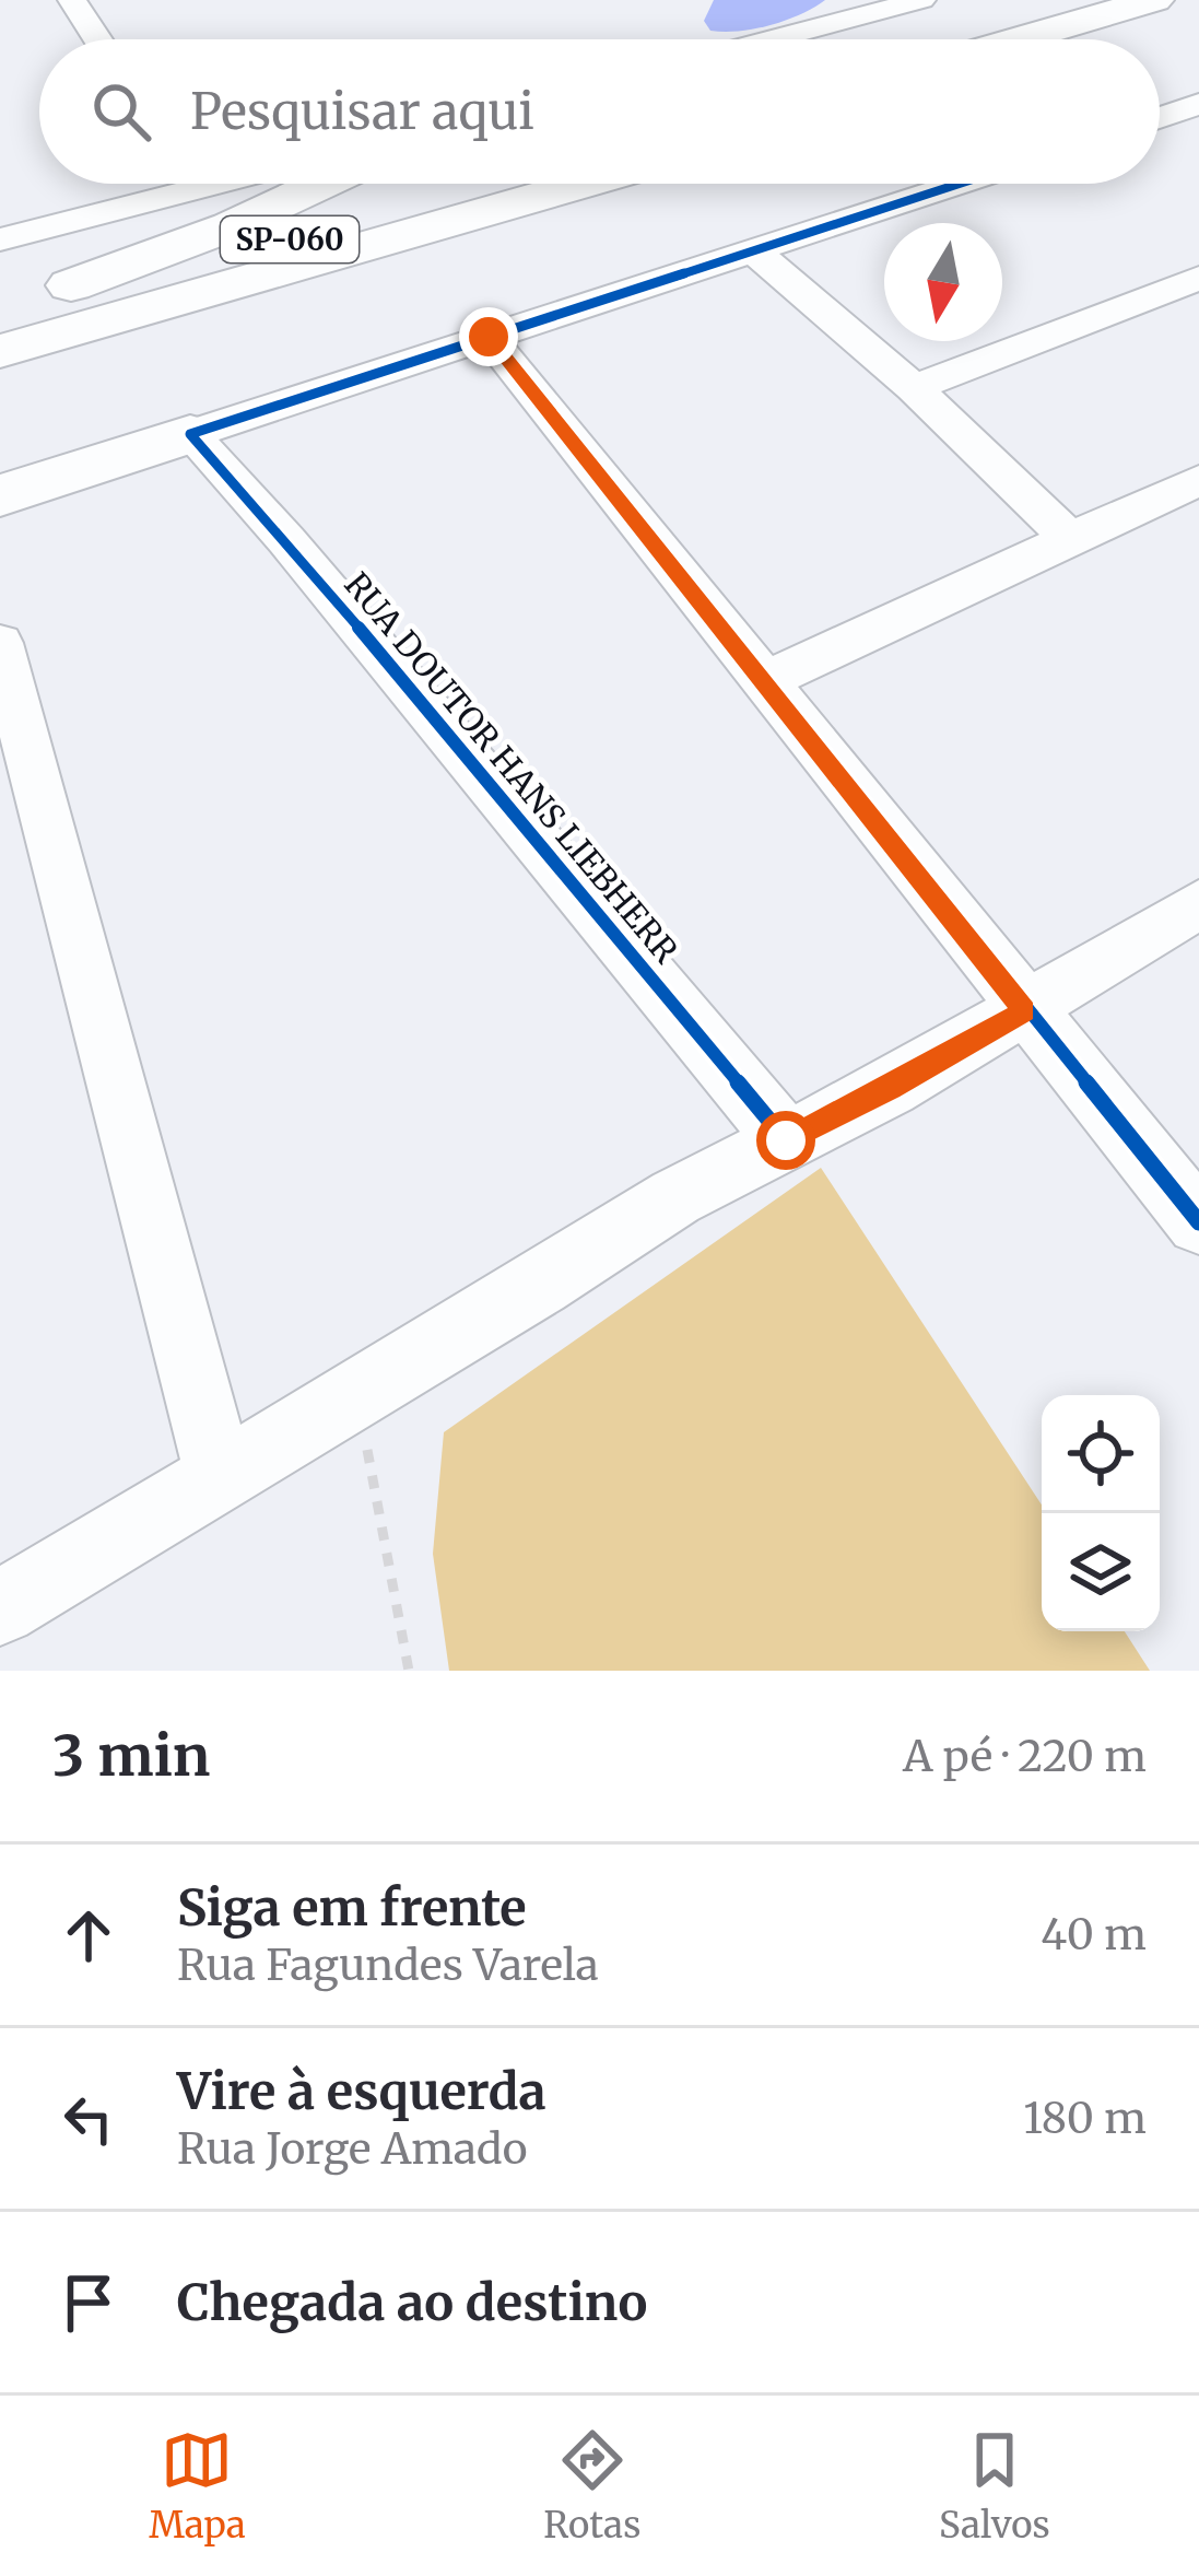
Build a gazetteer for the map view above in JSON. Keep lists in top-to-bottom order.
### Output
{
  "streets": {
    "highway": ["SP-060"],
    "street": ["RUA DOUTOR HANS LIEBHERR"]
  },
  "north": "bottom",
  "page": {
    "search": "Pesquisar aqui",
    "heading": ["3 min", "A pé · 220 m"],
    "list": [
      ["Siga em frente", "Rua Fagundes Varela", "40 m"],
      ["Vire à esquerda", "Rua Jorge Amado", "180 m"],
      "Chegada ao destino"
    ],
    "nav": ["Mapa", "Rotas", "Salvos"]
  }
}
